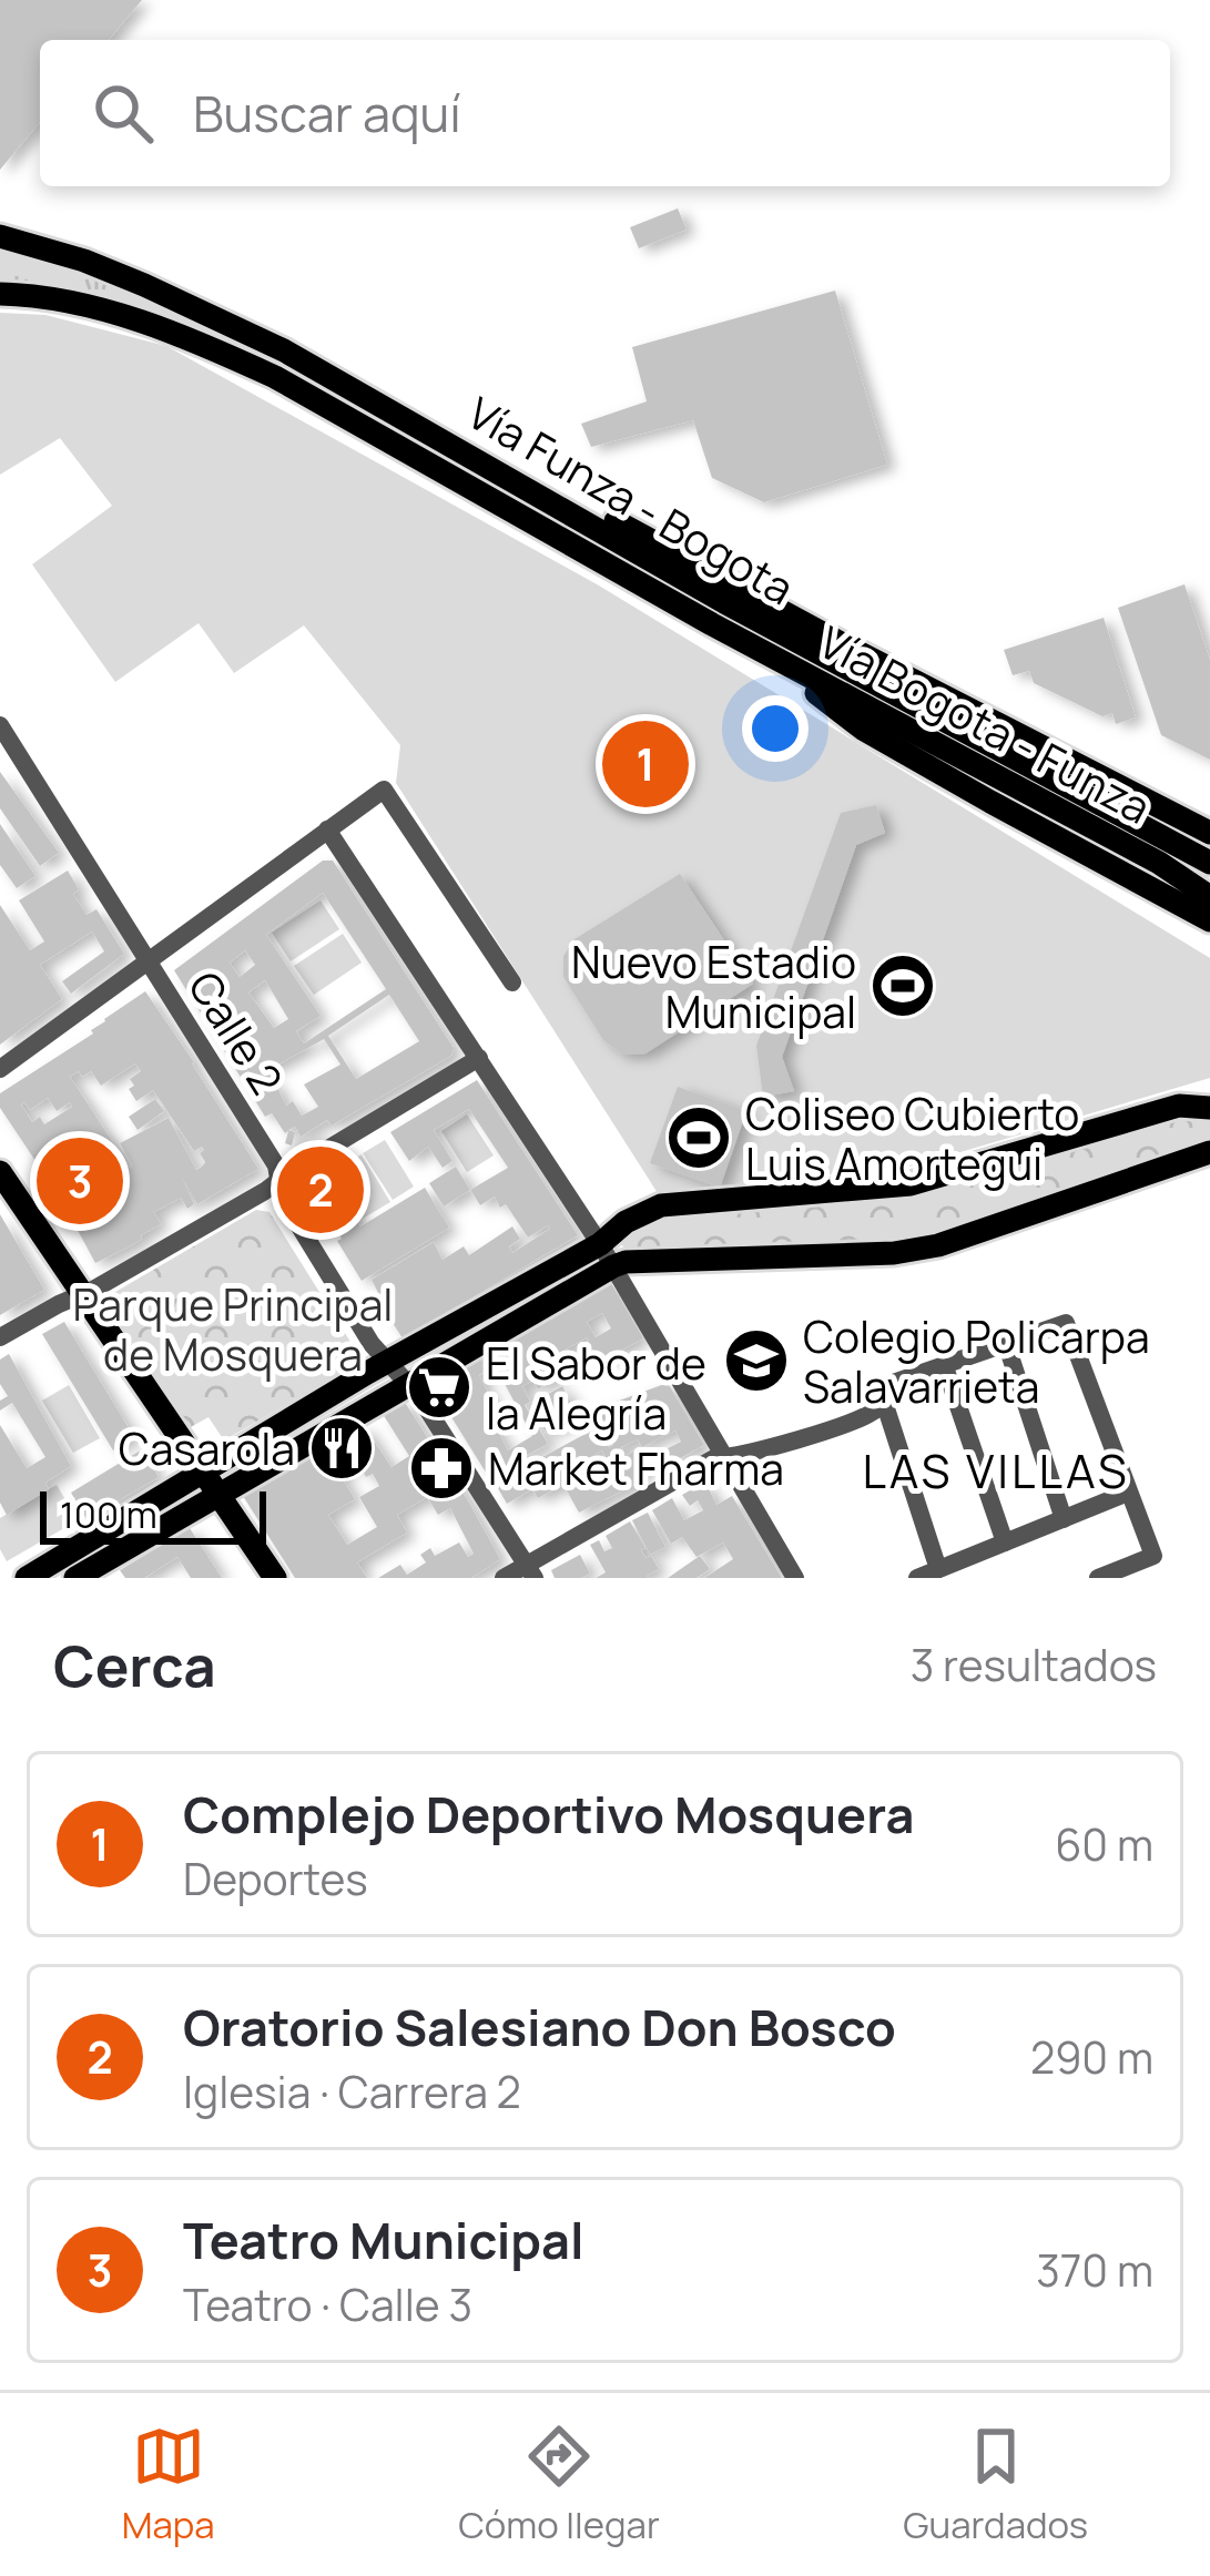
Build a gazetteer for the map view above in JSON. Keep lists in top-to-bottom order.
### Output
{
  "streets": {
    "main road": ["Vía Funza - Bogota", "Vía Bogota - Funza"],
    "street": ["Calle 2"]
  },
  "districts": ["LAS VILLAS"],
  "parks": ["Parque Principal de Mosquera"],
  "places": {
    "sports": ["Nuevo Estadio Municipal", "Coliseo Cubierto Luis Amortegui"],
    "school or university": ["Colegio Policarpa Salavarrieta"],
    "supermarket": ["El Sabor de la Alegría"],
    "restaurant": ["Casarola"],
    "pharmacy": ["Market Fharma"]
  },
  "scale_bar": "100 m",
  "page": {
    "search": "Buscar aquí",
    "pins": ["1", "3", "2"],
    "scale": "100 m",
    "heading": ["Cerca", "3 resultados"],
    "list": [
      {
        "mark": "1",
        "name": "Complejo Deportivo Mosquera",
        "note": "Deportes",
        "value": "60 m"
      },
      {
        "mark": "2",
        "name": "Oratorio Salesiano Don Bosco",
        "note": "Iglesia · Carrera 2",
        "value": "290 m"
      },
      {
        "mark": "3",
        "name": "Teatro Municipal",
        "note": "Teatro · Calle 3",
        "value": "370 m"
      }
    ],
    "nav": ["Mapa", "Cómo llegar", "Guardados"]
  }
}
